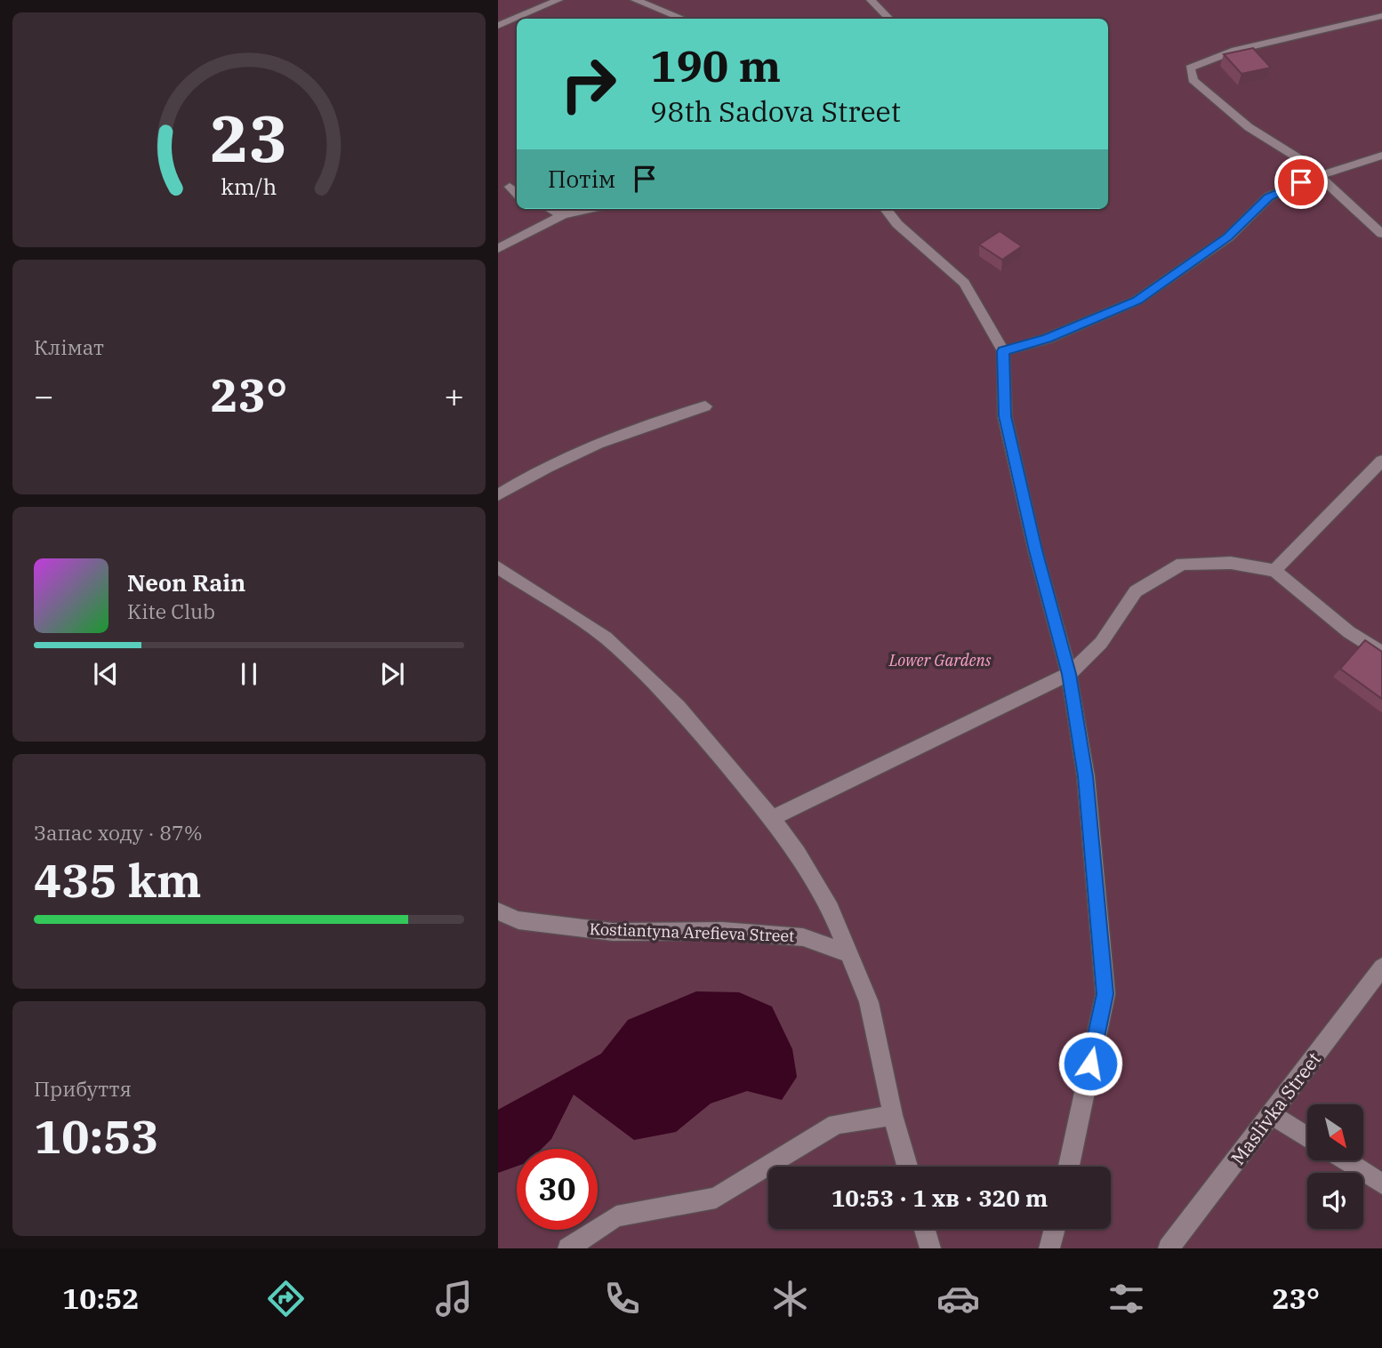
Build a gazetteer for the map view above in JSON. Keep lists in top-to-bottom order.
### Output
{
  "streets": {
    "street": ["Kostiantyna Arefieva Street", "Maslivka Street"]
  },
  "parks": ["Lower Gardens"],
  "north": "bottom right",
  "page": {
    "turn": ["190 m", "98th Sadova Street"],
    "then": "Потім",
    "tile": [
      "Клімат",
      ["Запас ходу · 87%", "435 km"],
      ["Прибуття", "10:53"]
    ],
    "heat": ["−", "23°", "+"],
    "song": ["Neon Rain", "Kite Club"],
    "limit": "30",
    "trip": "10:53 · 1 хв · 320 m",
    "tabs": ["10:52", "23°"],
    "gauge": ["23", "km/h"]
  }
}
